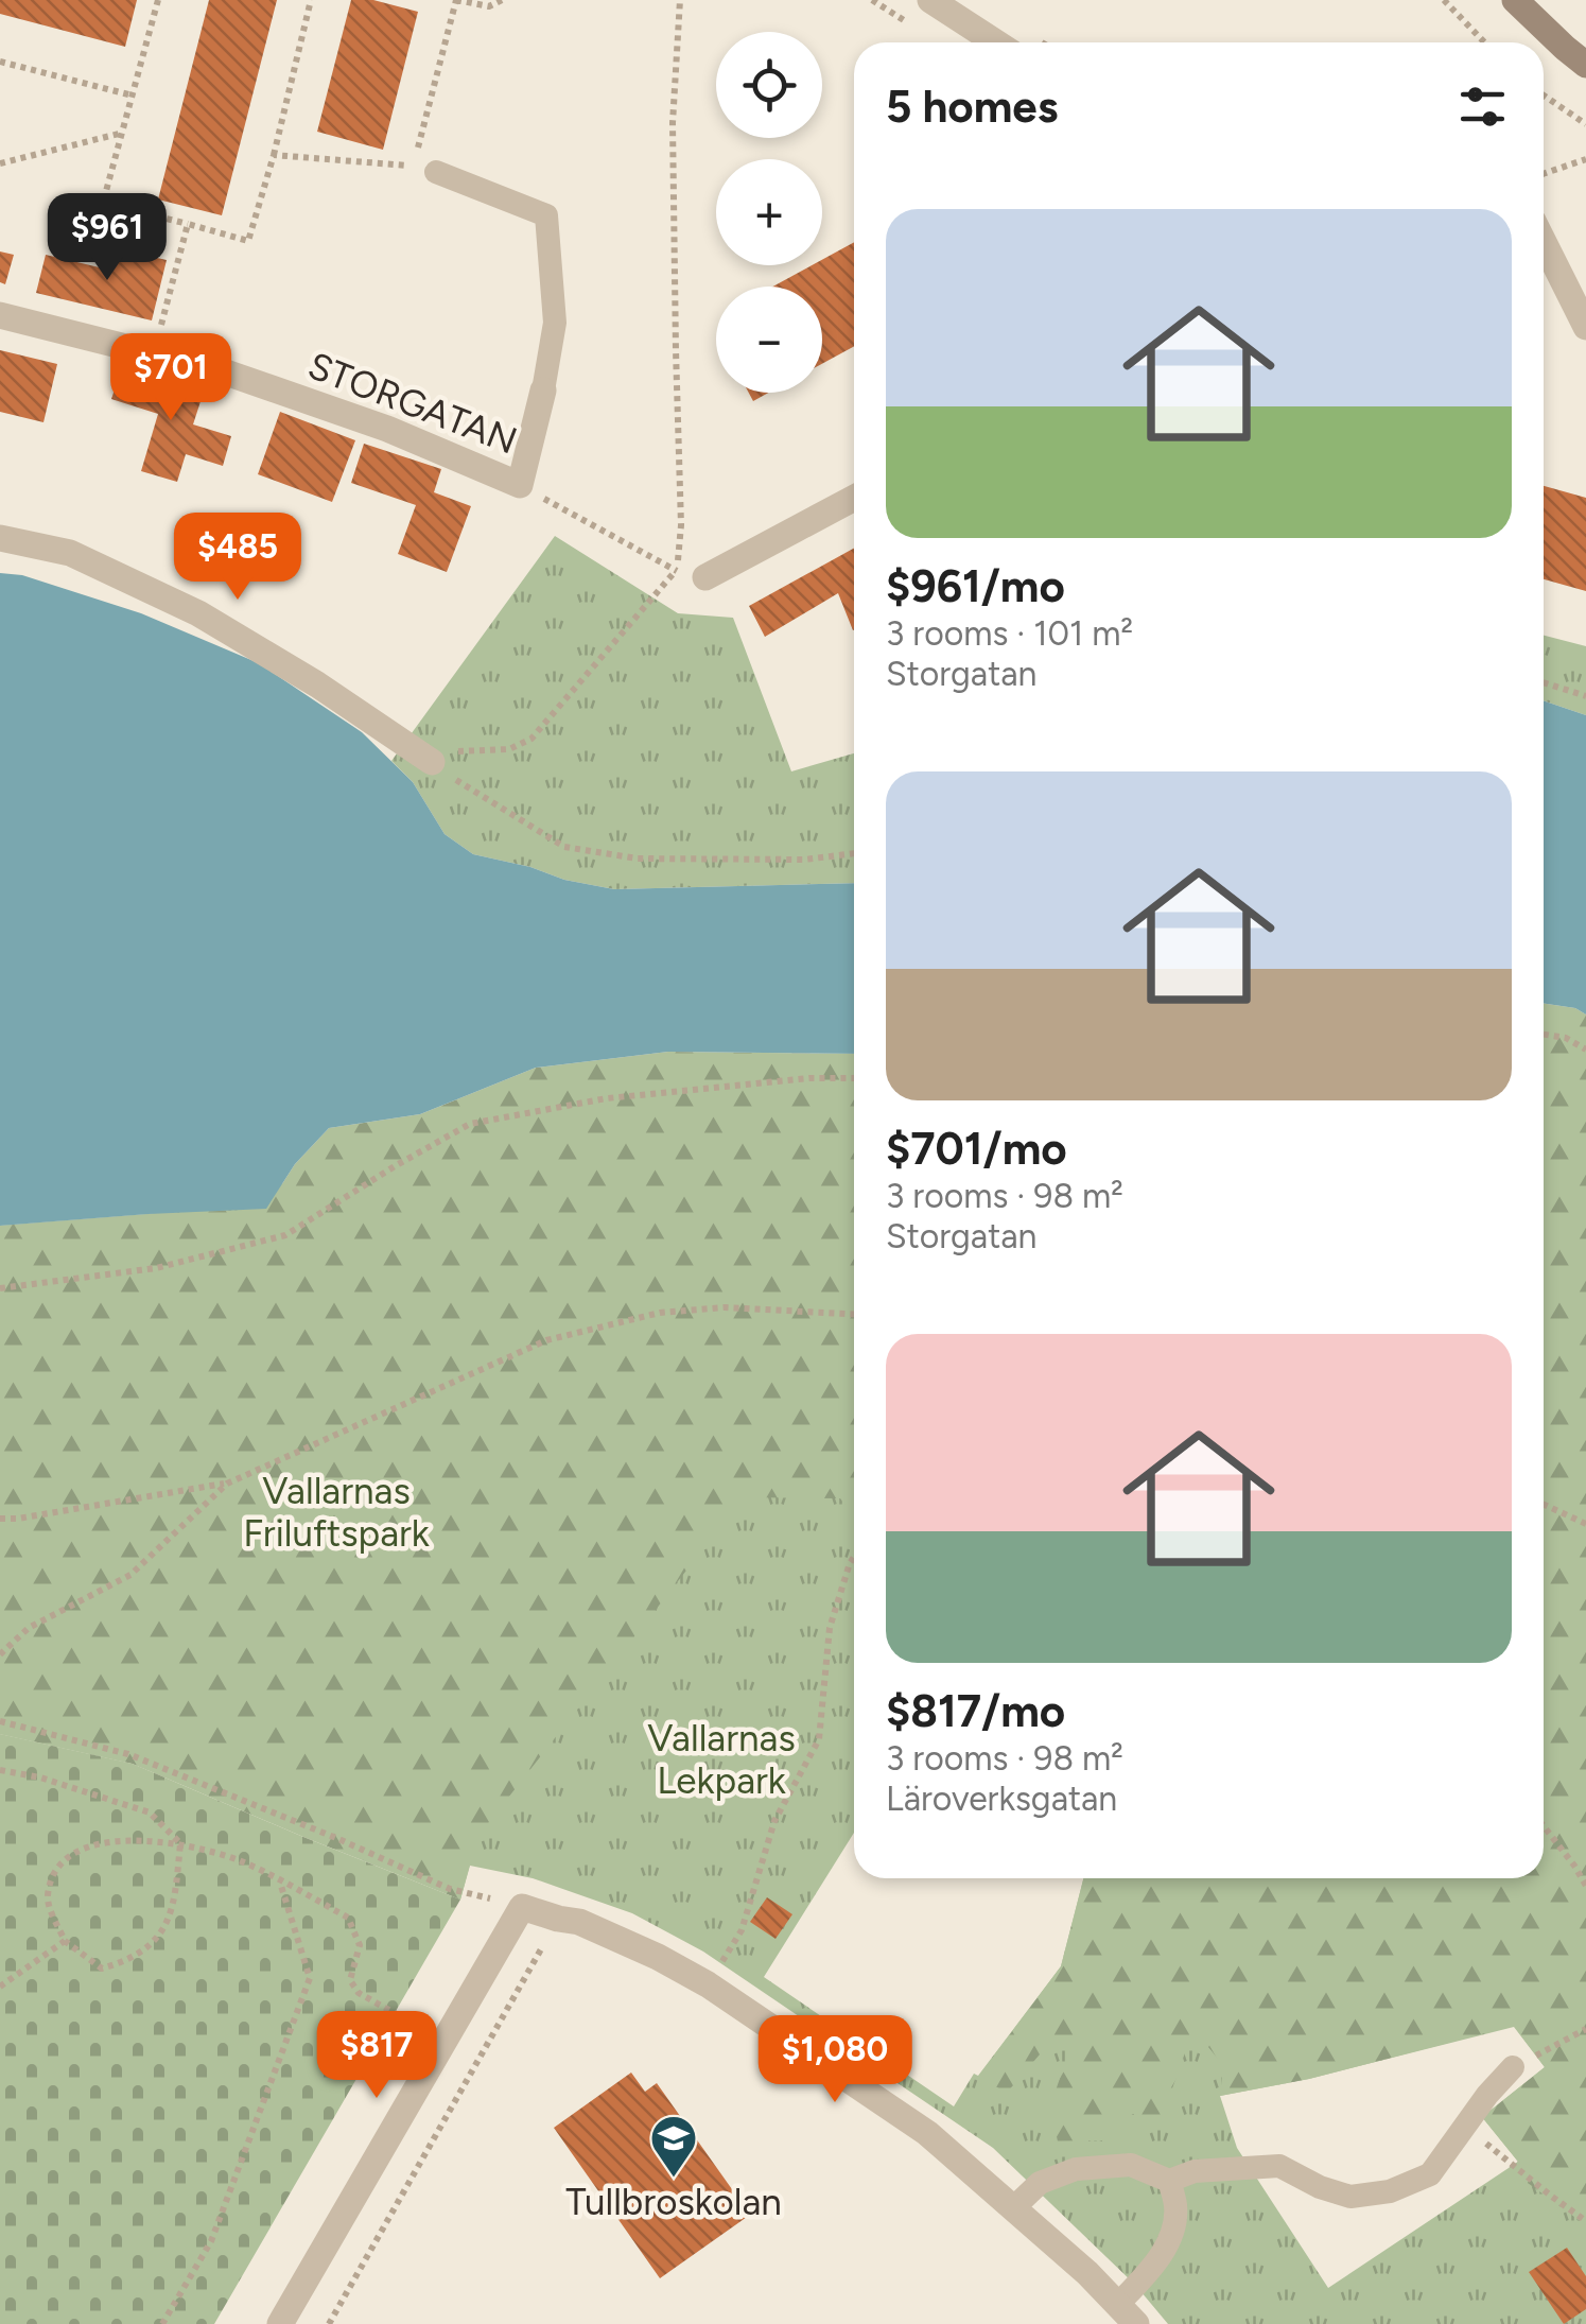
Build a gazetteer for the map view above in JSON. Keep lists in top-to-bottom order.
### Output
{
  "streets": {
    "street": ["STORGATAN"]
  },
  "parks": ["Vallarnas Friluftspark", "Vallarnas Lekpark"],
  "places": {
    "school or university": ["Tullbroskolan"]
  },
  "page": {
    "map_buttons": ["+", "−"],
    "heading": "5 homes",
    "list": [
      {
        "name": "$961/mo",
        "note": "3 rooms · 101 m² · Storgatan"
      },
      {
        "name": "$701/mo",
        "note": "3 rooms · 98 m² · Storgatan"
      },
      {
        "name": "$817/mo",
        "note": "3 rooms · 98 m² · Läroverksgatan"
      }
    ],
    "price": [
      "$961",
      "$701",
      "$485",
      "$817",
      "$1,080"
    ]
  }
}
